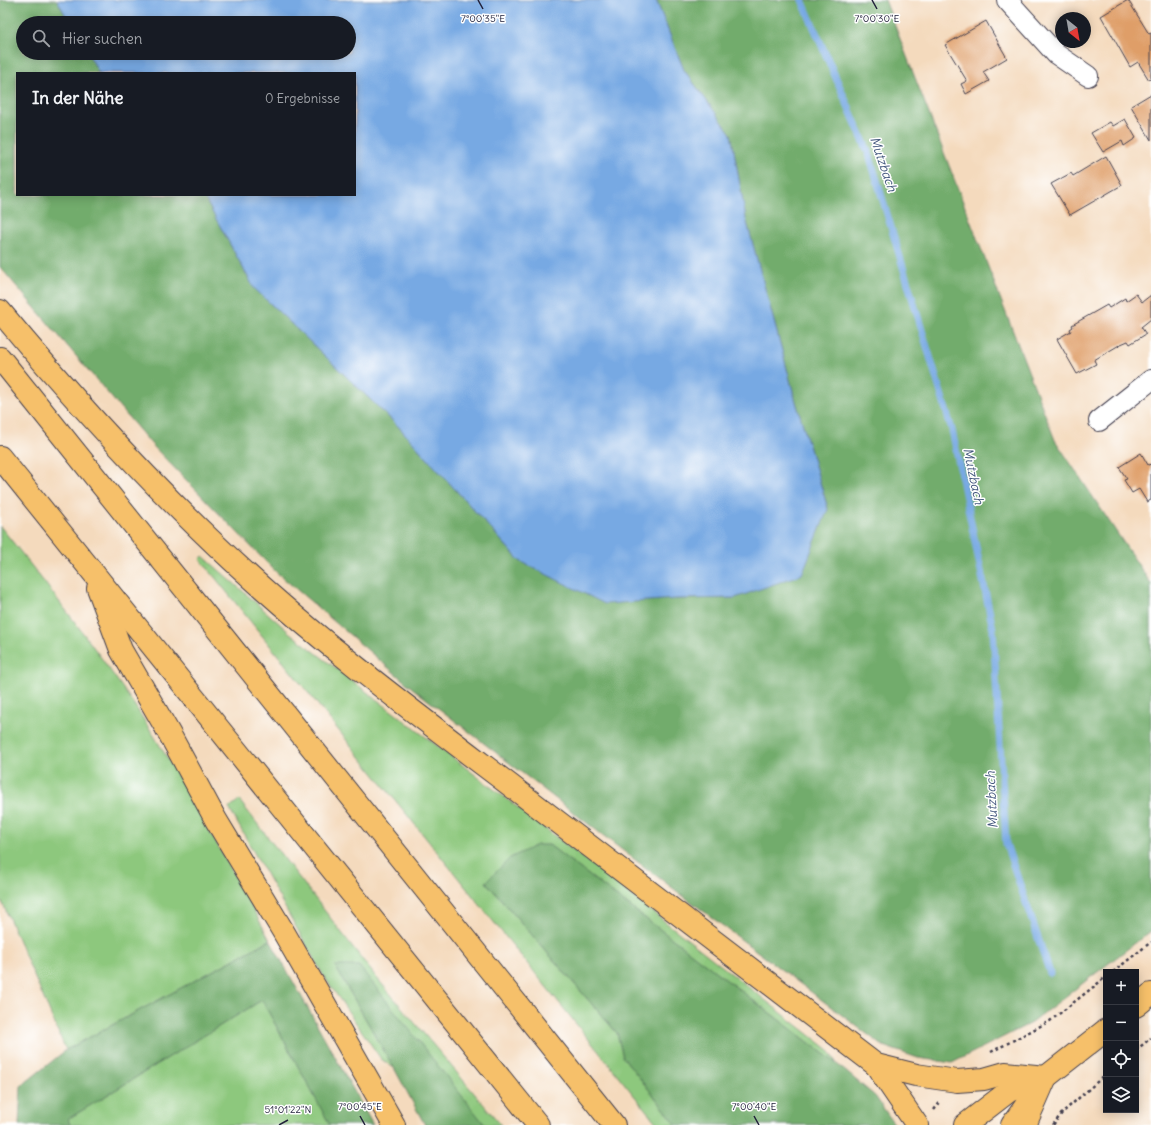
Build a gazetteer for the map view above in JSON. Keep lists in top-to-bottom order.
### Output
{
  "water": ["Mutzbach"],
  "north": "bottom right",
  "page": {
    "search": "Hier suchen",
    "heading": ["In der Nähe", "0 Ergebnisse"],
    "map_buttons": ["+", "−"]
  },
  "coordinates": [
    "7°00'35\"E",
    "7°00'30\"E",
    "7°00'45\"E",
    "7°00'40\"E",
    "51°01'22\"N"
  ]
}
